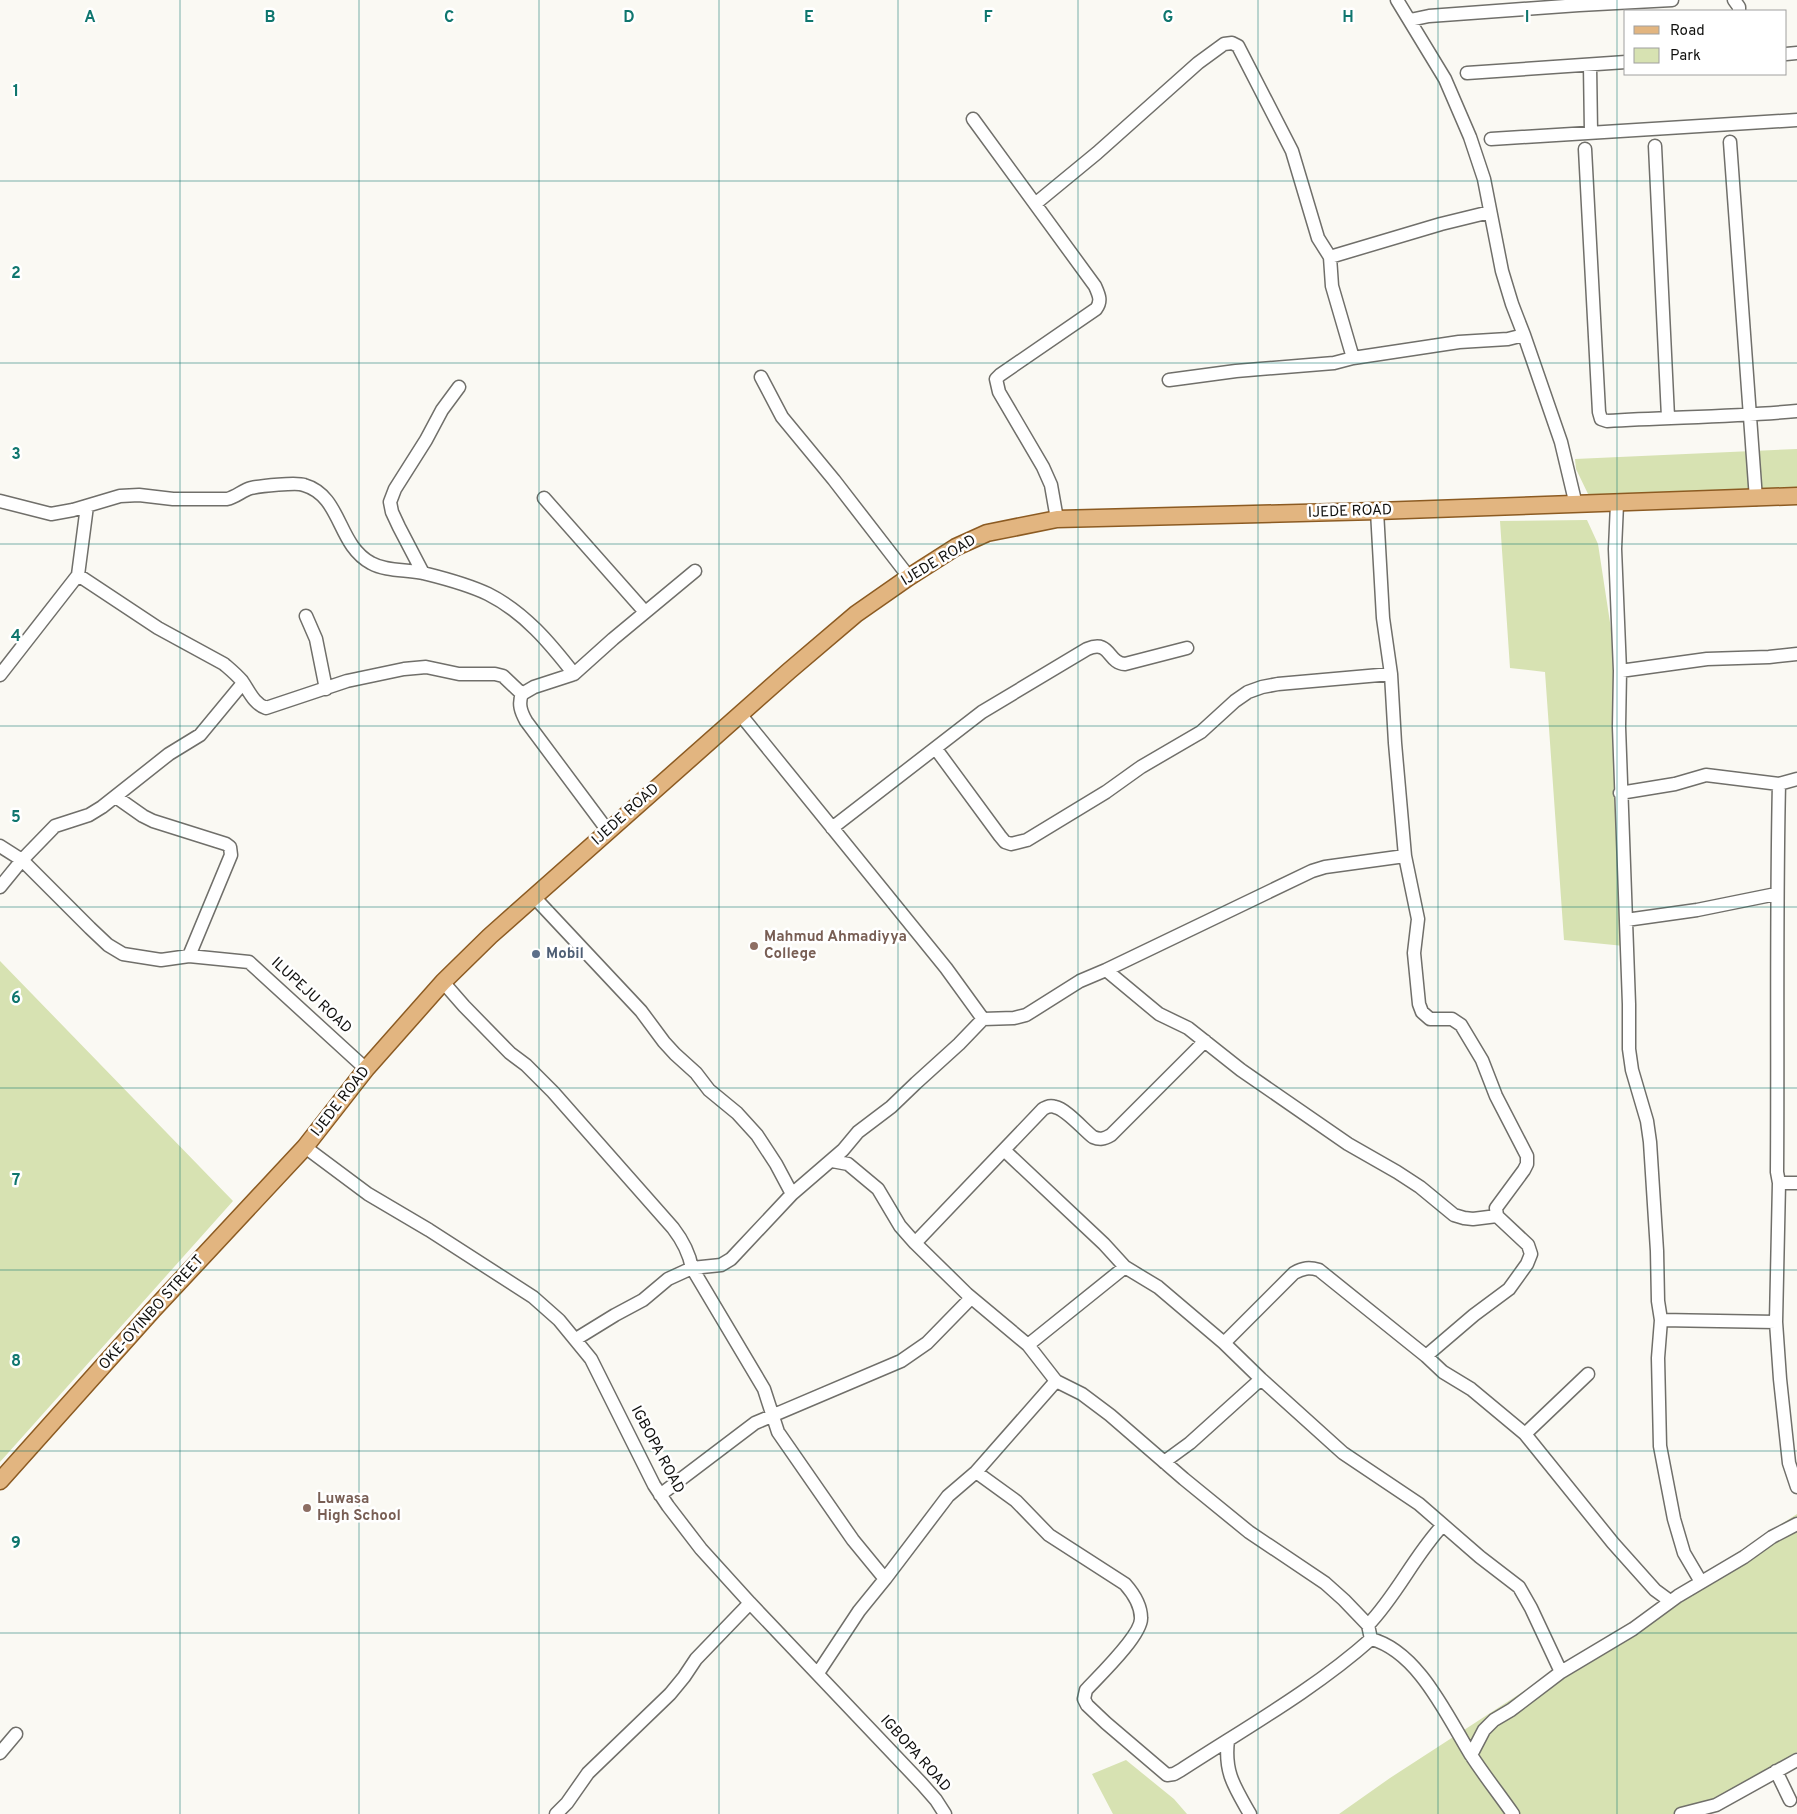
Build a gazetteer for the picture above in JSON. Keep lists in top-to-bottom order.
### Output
{
  "streets": {
    "main road": ["IJEDE ROAD", "OKE-OYINBO STREET"],
    "street": ["ILUPEJU ROAD", "IGBOPA ROAD"]
  },
  "crossings": [
    ["IJEDE ROAD", "ILUPEJU ROAD"],
    ["IJEDE ROAD", "OKE-OYINBO STREET"],
    ["IJEDE ROAD", "IGBOPA ROAD"],
    ["OKE-OYINBO STREET", "IGBOPA ROAD"]
  ],
  "places": ["Mahmud Ahmadiyya College", "Mobil", "Luwasa High School"],
  "legend": ["Road", "Park"],
  "grid": {
    "columns": [
      "A",
      "B",
      "C",
      "D",
      "E",
      "F",
      "G",
      "H",
      "I"
    ],
    "rows": [
      "1",
      "2",
      "3",
      "4",
      "5",
      "6",
      "7",
      "8",
      "9"
    ]
  }
}
